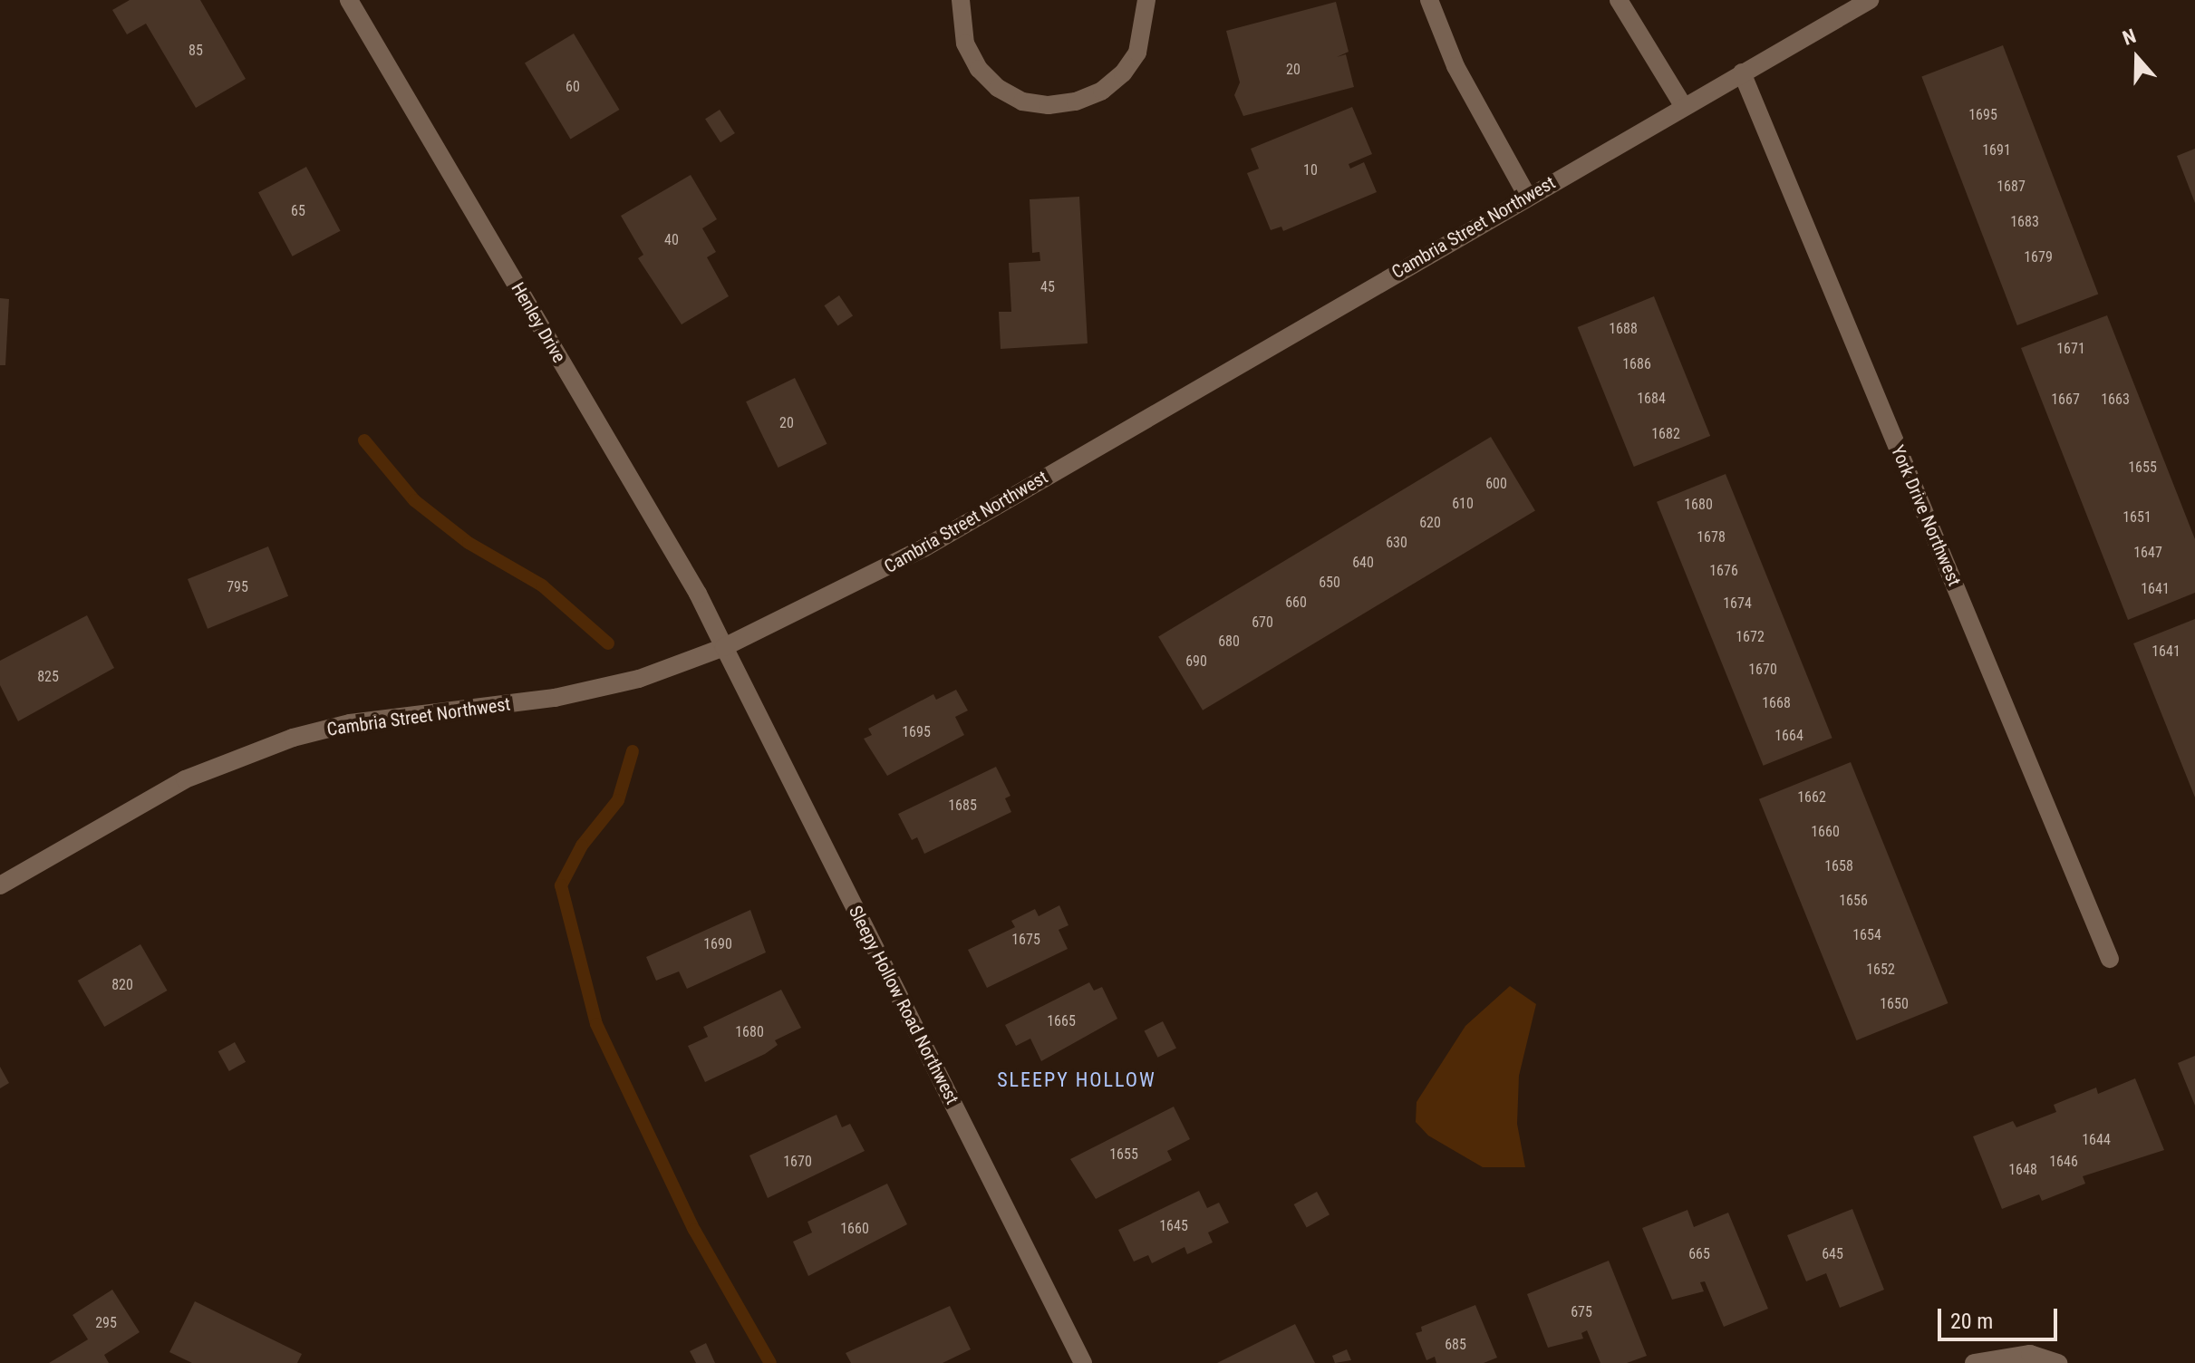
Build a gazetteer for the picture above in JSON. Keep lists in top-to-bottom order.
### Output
{
  "streets": {
    "street": [
      "Cambria Street Northwest",
      "Henley Drive",
      "York Drive Northwest",
      "Sleepy Hollow Road Northwest"
    ]
  },
  "crossings": [
    ["Cambria Street Northwest", "Henley Drive"],
    ["Cambria Street Northwest", "York Drive Northwest"],
    ["Cambria Street Northwest", "Sleepy Hollow Road Northwest"],
    ["Henley Drive", "Sleepy Hollow Road Northwest"]
  ],
  "districts": ["SLEEPY HOLLOW"],
  "house_numbers": [
    "85",
    "20",
    "60",
    "1695",
    "1691",
    "10",
    "1687",
    "65",
    "1683",
    "40",
    "1679",
    "45",
    "1688",
    "1671",
    "1686",
    "1684",
    "1667",
    "1663",
    "20",
    "1682",
    "1655",
    "600",
    "610",
    "1680",
    "1651",
    "620",
    "1678",
    "630",
    "1647",
    "640",
    "1676",
    "650",
    "795",
    "1641",
    "660",
    "1674",
    "670",
    "1672",
    "680",
    "1641",
    "690",
    "1670",
    "825",
    "1668",
    "1695",
    "1664",
    "1662",
    "1685",
    "1660",
    "1658",
    "1656",
    "1654",
    "1675",
    "1690",
    "1652",
    "820",
    "1650",
    "1665",
    "1680",
    "1644",
    "1655",
    "1670",
    "1646",
    "1648",
    "1645",
    "1660",
    "665",
    "645",
    "675",
    "295",
    "685"
  ],
  "scale_bar": "20 m",
  "north": "top"
}
